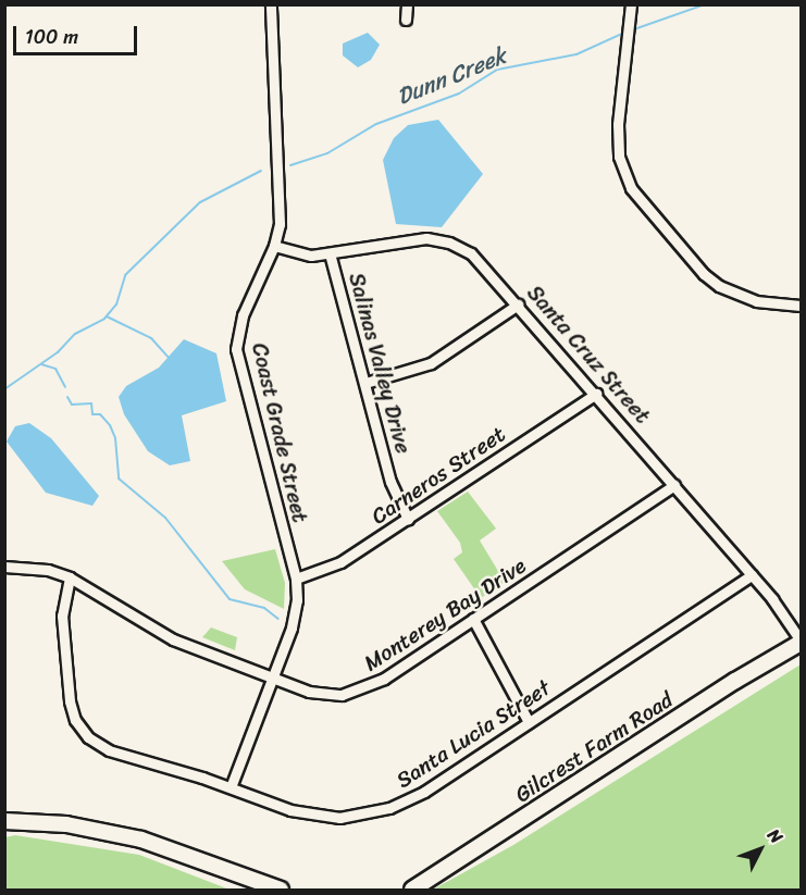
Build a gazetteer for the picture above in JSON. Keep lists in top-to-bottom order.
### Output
{
  "streets": {
    "main road": ["Gilcrest Farm Road"],
    "street": [
      "Santa Cruz Street",
      "Salinas Valley Drive",
      "Coast Grade Street",
      "Carneros Street",
      "Monterey Bay Drive",
      "Santa Lucia Street"
    ]
  },
  "crossings": [
    ["Santa Cruz Street", "Salinas Valley Drive"],
    ["Santa Cruz Street", "Coast Grade Street"],
    ["Santa Cruz Street", "Carneros Street"],
    ["Santa Cruz Street", "Monterey Bay Drive"],
    ["Santa Cruz Street", "Santa Lucia Street"],
    ["Santa Cruz Street", "Gilcrest Farm Road"],
    ["Salinas Valley Drive", "Carneros Street"],
    ["Coast Grade Street", "Carneros Street"],
    ["Coast Grade Street", "Monterey Bay Drive"],
    ["Coast Grade Street", "Santa Lucia Street"],
    ["Monterey Bay Drive", "Santa Lucia Street"]
  ],
  "water": ["Dunn Creek"],
  "scale_bar": "100 m",
  "north": "top right"
}
